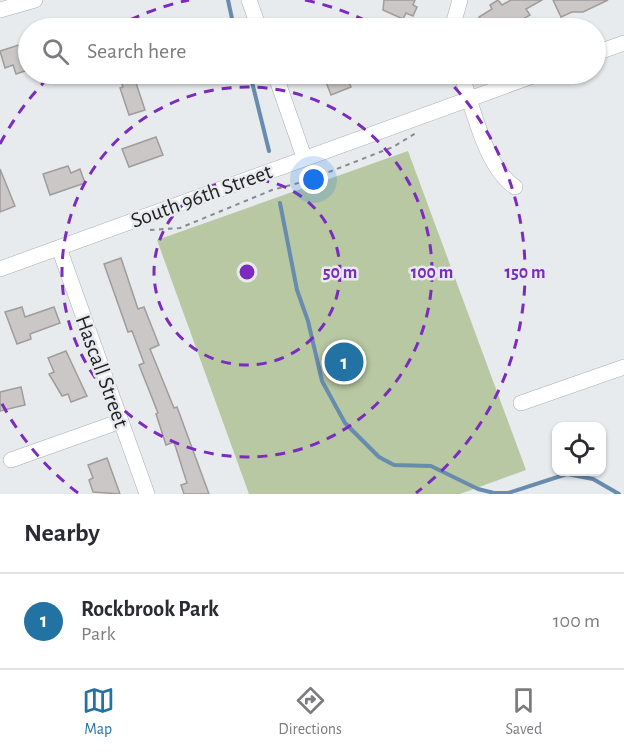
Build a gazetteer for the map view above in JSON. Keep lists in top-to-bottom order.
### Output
{
  "streets": {
    "street": ["South 96th Street", "Hascall Street"]
  },
  "crossings": [
    ["South 96th Street", "Hascall Street"]
  ],
  "page": {
    "search": "Search here",
    "pins": "1",
    "heading": "Nearby",
    "list": [
      {
        "mark": "1",
        "name": "Rockbrook Park",
        "note": "Park",
        "value": "100 m"
      }
    ],
    "nav": ["Map", "Directions", "Saved"]
  },
  "rings": ["50 m", "100 m", "150 m"]
}
